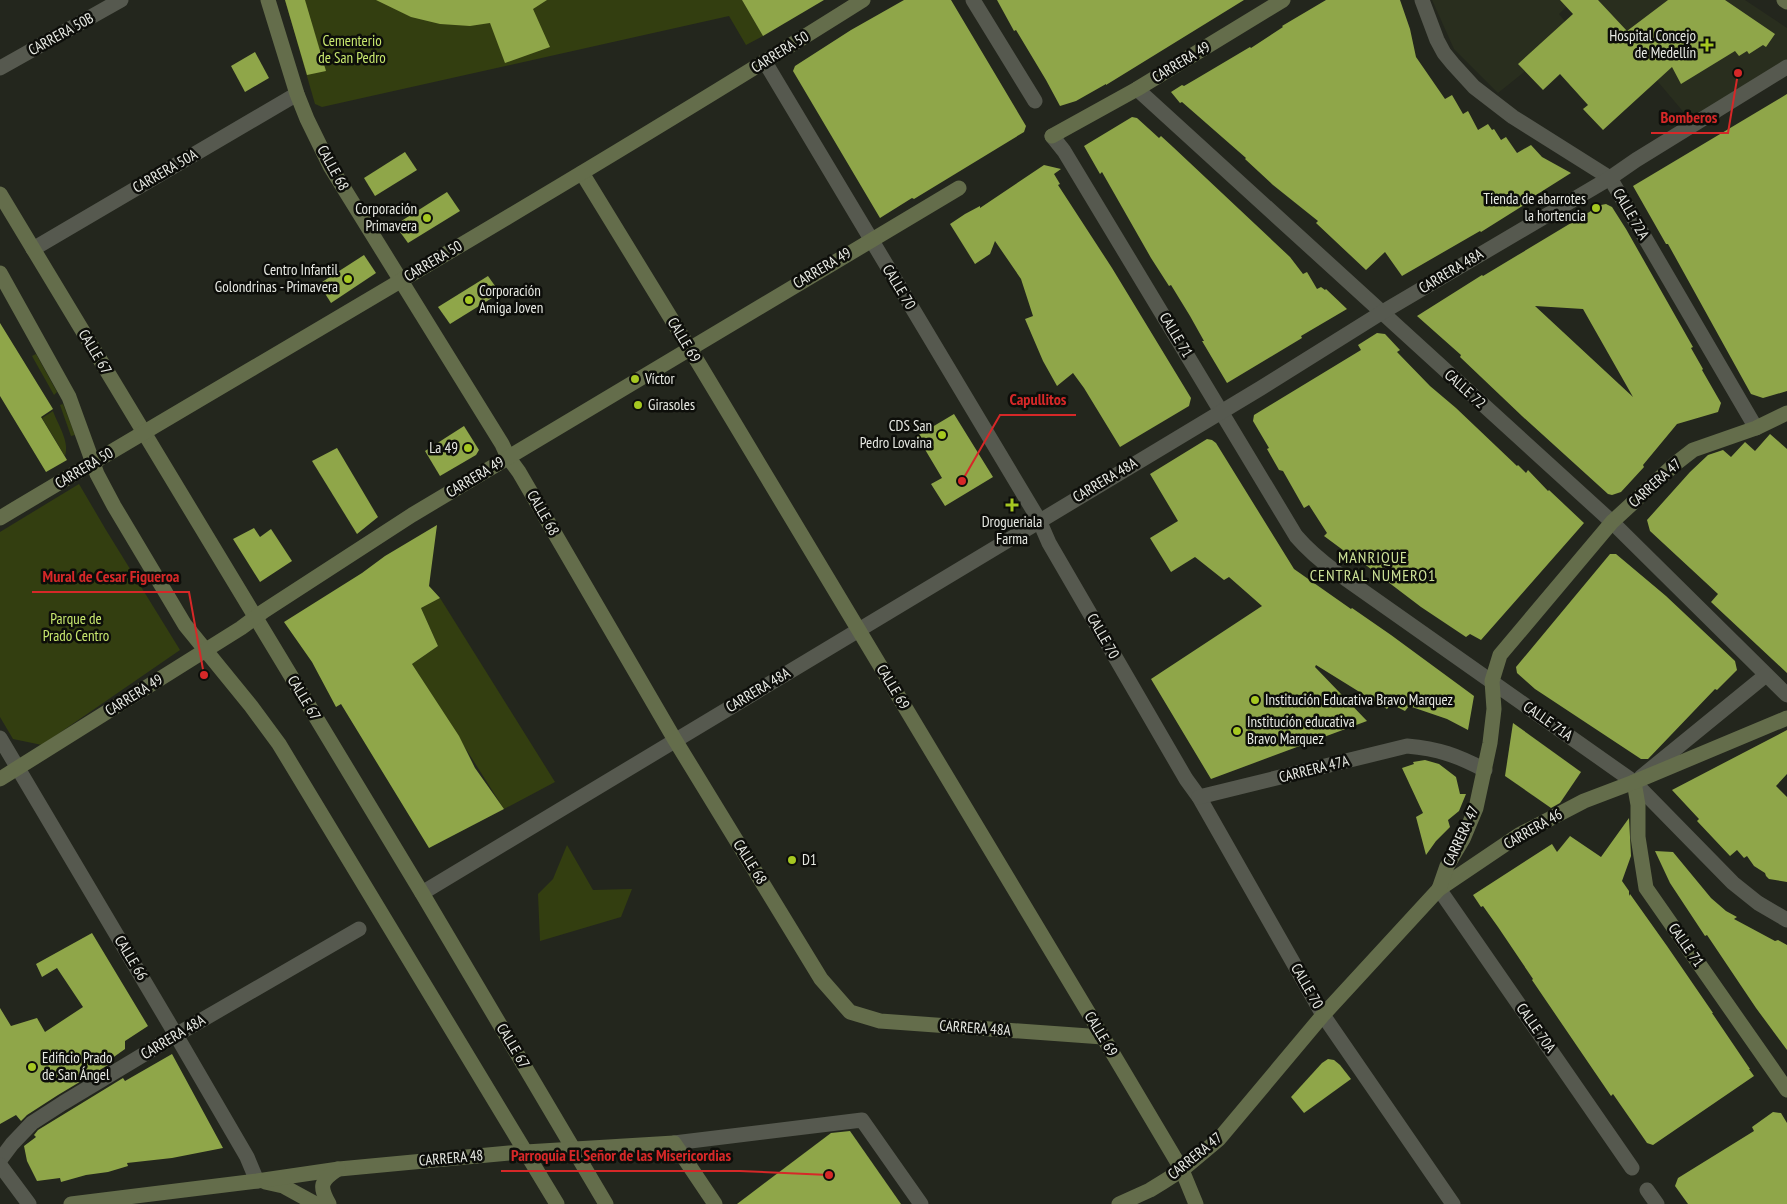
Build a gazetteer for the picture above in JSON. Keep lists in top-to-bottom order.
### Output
{
  "streets": {
    "street": [
      "CARRERA 50B",
      "CARRERA 50",
      "CARRERA 49",
      "CALLE 68",
      "CARRERA 50A",
      "CALLE 72A",
      "CARRERA 48A",
      "CALLE 70",
      "CALLE 71",
      "CALLE 69",
      "CALLE 67",
      "CALLE 72",
      "CARRERA 47",
      "CALLE 71A",
      "CARRERA 47A",
      "CARRERA 46",
      "CALLE 66",
      "CALLE 70A",
      "CARRERA 48"
    ]
  },
  "crossings": [
    ["CARRERA 50", "CALLE 68"],
    ["CARRERA 50", "CALLE 70"],
    ["CARRERA 50", "CALLE 69"],
    ["CARRERA 50", "CALLE 67"],
    ["CARRERA 49", "CALLE 68"],
    ["CARRERA 49", "CALLE 70"],
    ["CARRERA 49", "CALLE 71"],
    ["CARRERA 49", "CALLE 69"],
    ["CARRERA 49", "CALLE 67"],
    ["CARRERA 49", "CALLE 72"],
    ["CARRERA 49", "CALLE 66"],
    ["CALLE 68", "CARRERA 50A"],
    ["CALLE 68", "CARRERA 48A"],
    ["CARRERA 50A", "CALLE 67"],
    ["CALLE 72A", "CARRERA 48A"],
    ["CALLE 72A", "CARRERA 47"],
    ["CARRERA 48A", "CALLE 70"],
    ["CARRERA 48A", "CALLE 71"],
    ["CARRERA 48A", "CALLE 69"],
    ["CARRERA 48A", "CALLE 67"],
    ["CARRERA 48A", "CALLE 72"],
    ["CARRERA 48A", "CALLE 66"],
    ["CALLE 70", "CARRERA 47"],
    ["CALLE 70", "CARRERA 47A"],
    ["CALLE 71", "CALLE 71A"],
    ["CALLE 71", "CARRERA 46"],
    ["CALLE 69", "CARRERA 47"],
    ["CALLE 72", "CARRERA 47"],
    ["CALLE 72", "CARRERA 46"],
    ["CARRERA 47", "CALLE 71A"],
    ["CARRERA 47", "CARRERA 47A"],
    ["CARRERA 47", "CARRERA 46"],
    ["CARRERA 47", "CALLE 70A"],
    ["CALLE 71A", "CARRERA 46"],
    ["CARRERA 46", "CALLE 70A"],
    ["CALLE 66", "CARRERA 48"]
  ],
  "districts": ["MANRIQUE CENTRAL NUMERO1"],
  "parks": ["Cementerio de San Pedro", "Parque de Prado Centro"],
  "places": {
    "health": ["Hospital Concejo de Medellín", "Drogueriala Farma"],
    "other": [
      "Bomberos",
      "Tienda de abarrotes la hortencia",
      "Corporación Primavera",
      "Centro Infantil Golondrinas - Primavera",
      "Corporación Amiga Joven",
      "Víctor",
      "Girasoles",
      "CDS San Pedro Lovaina",
      "La 49",
      "Capullitos",
      "Mural de Cesar Figueroa",
      "Institución Educativa Bravo Marquez",
      "Institución educativa Bravo Marquez",
      "D1",
      "Edificio Prado de San Ángel",
      "Parroquia El Señor de las Misericordias"
    ]
  }
}
